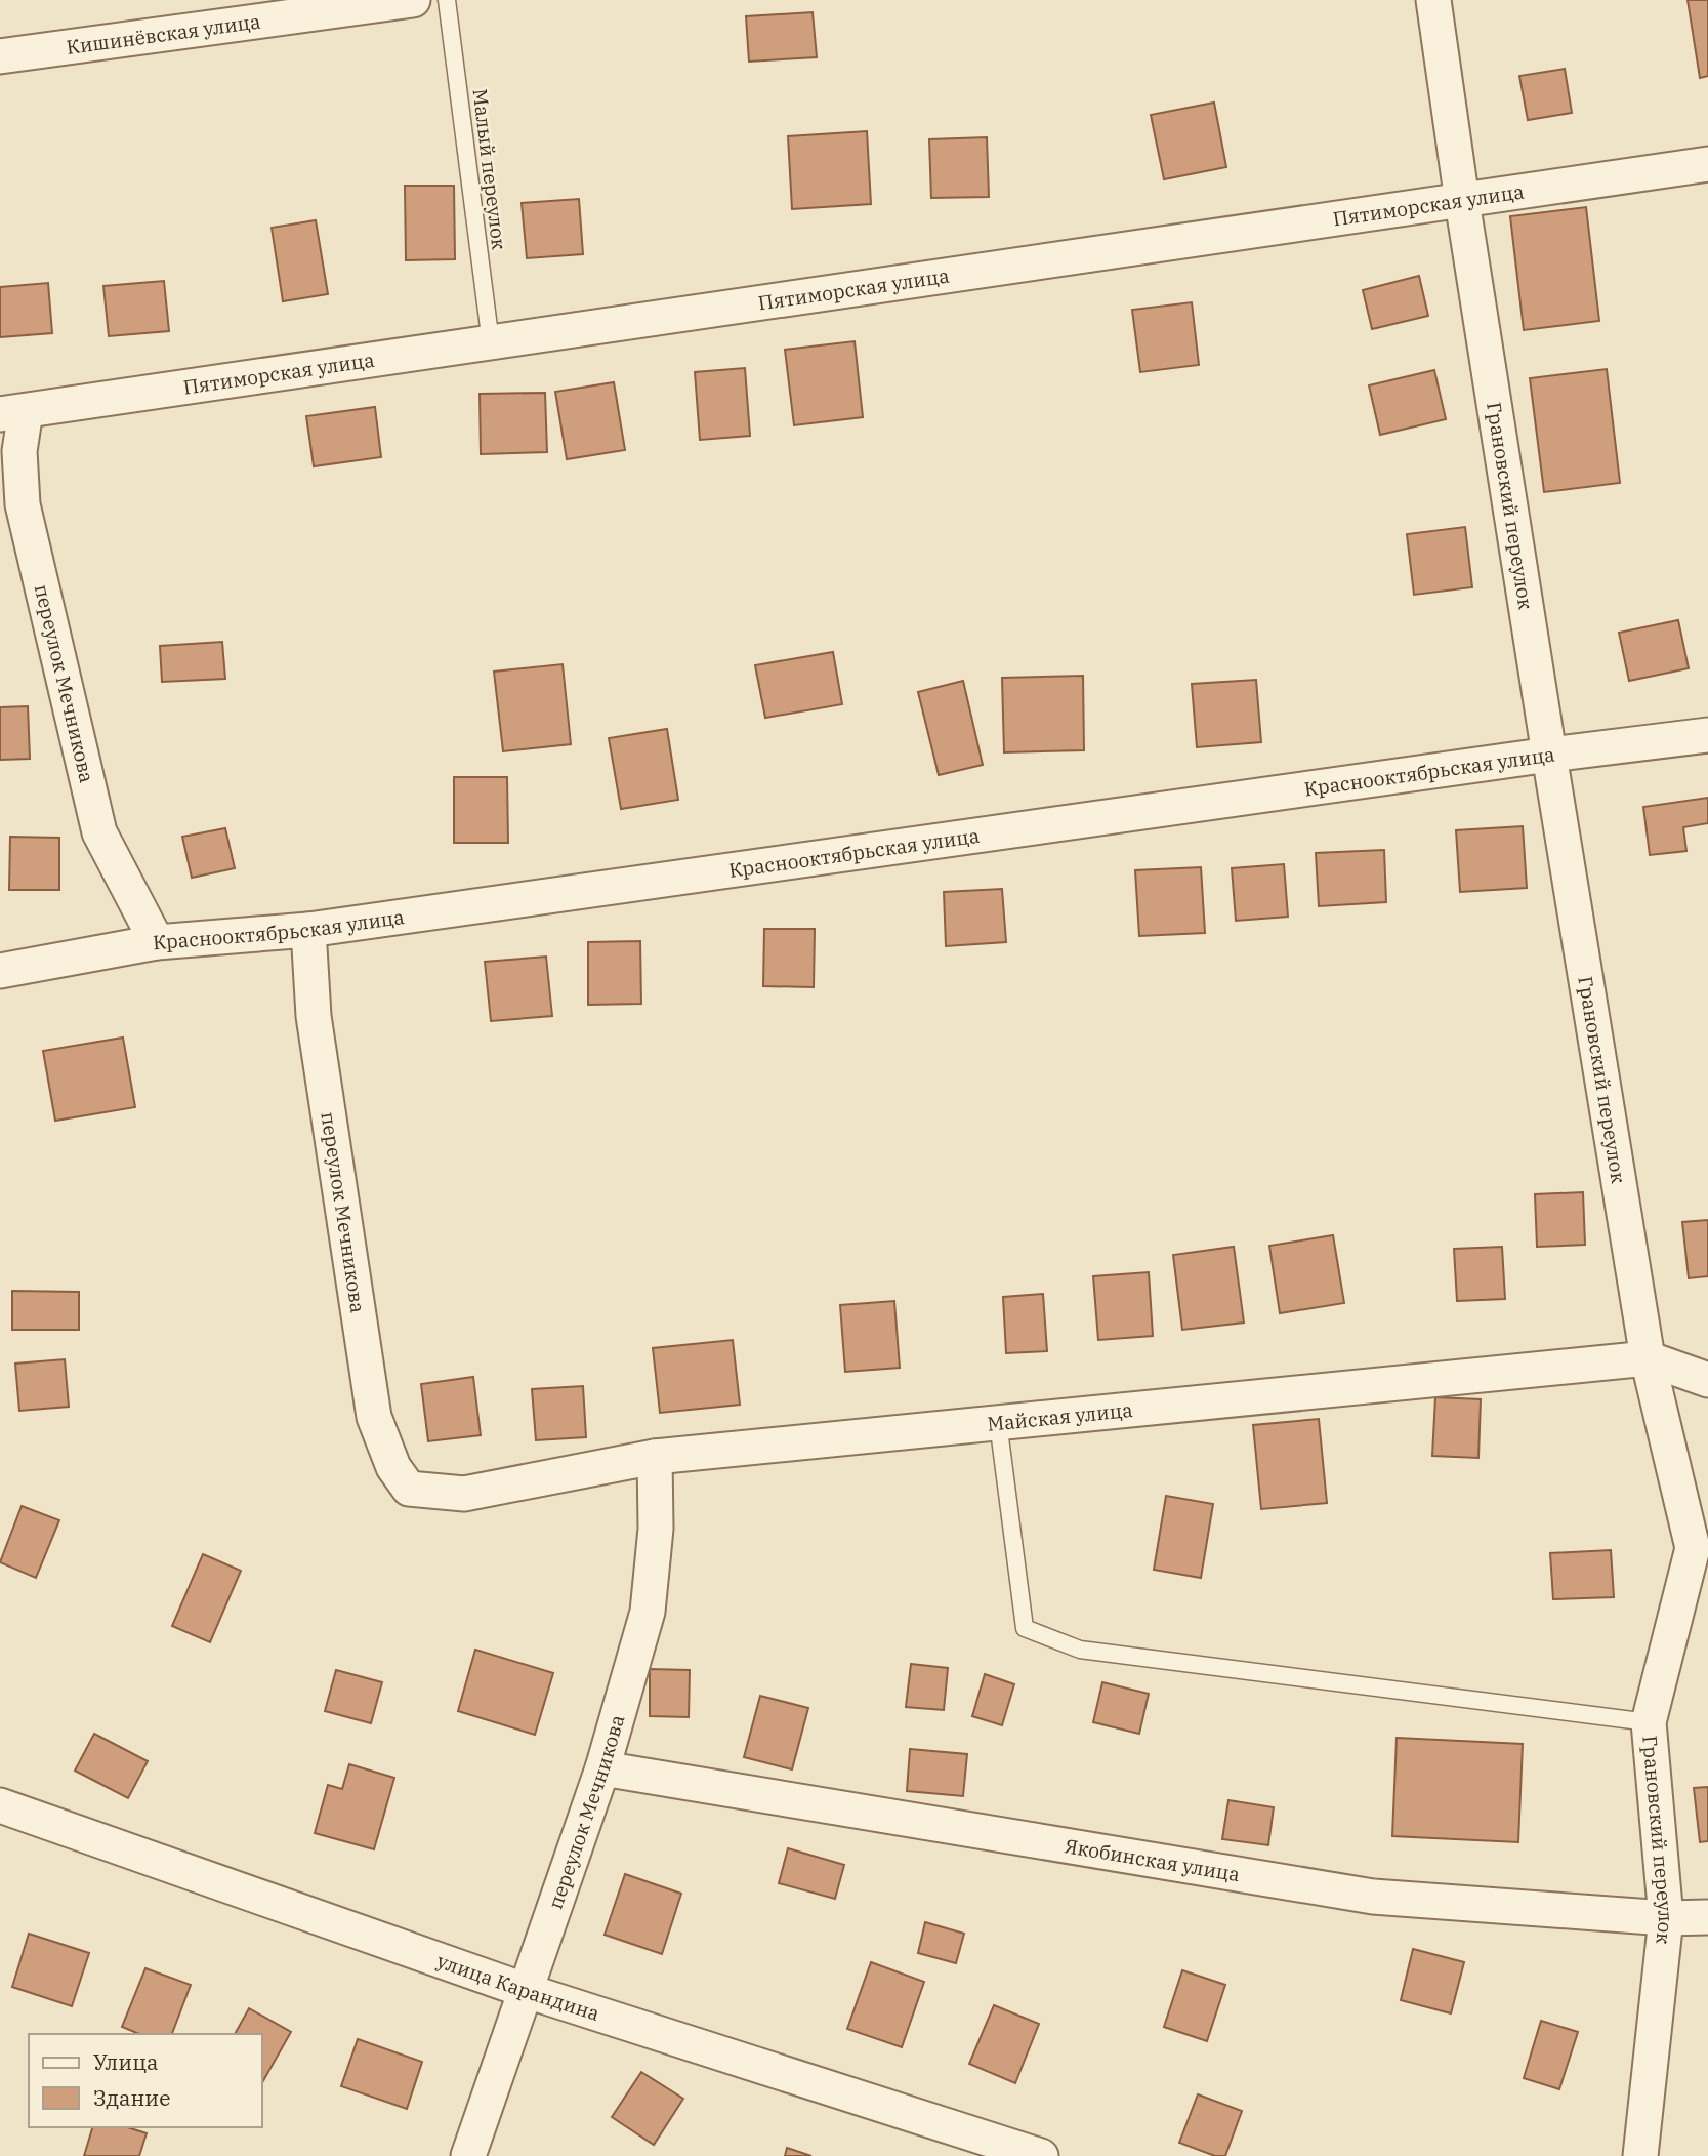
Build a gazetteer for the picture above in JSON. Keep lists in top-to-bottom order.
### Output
{
  "streets": {
    "street": [
      "Кишинёвская улица",
      "Пятиморская улица",
      "Грановский переулок",
      "переулок Мечникова",
      "Краснооктябрьская улица",
      "Майская улица",
      "Якобинская улица",
      "улица Карандина"
    ],
    "lane": ["Малый переулок"]
  },
  "crossings": [
    ["Малый переулок", "Пятиморская улица"],
    ["Пятиморская улица", "Грановский переулок"],
    ["Пятиморская улица", "переулок Мечникова"],
    ["Грановский переулок", "Краснооктябрьская улица"],
    ["Грановский переулок", "Майская улица"],
    ["Грановский переулок", "Якобинская улица"],
    ["переулок Мечникова", "Краснооктябрьская улица"],
    ["переулок Мечникова", "Майская улица"],
    ["переулок Мечникова", "Якобинская улица"],
    ["переулок Мечникова", "улица Карандина"]
  ],
  "legend": ["Улица", "Здание"]
}
